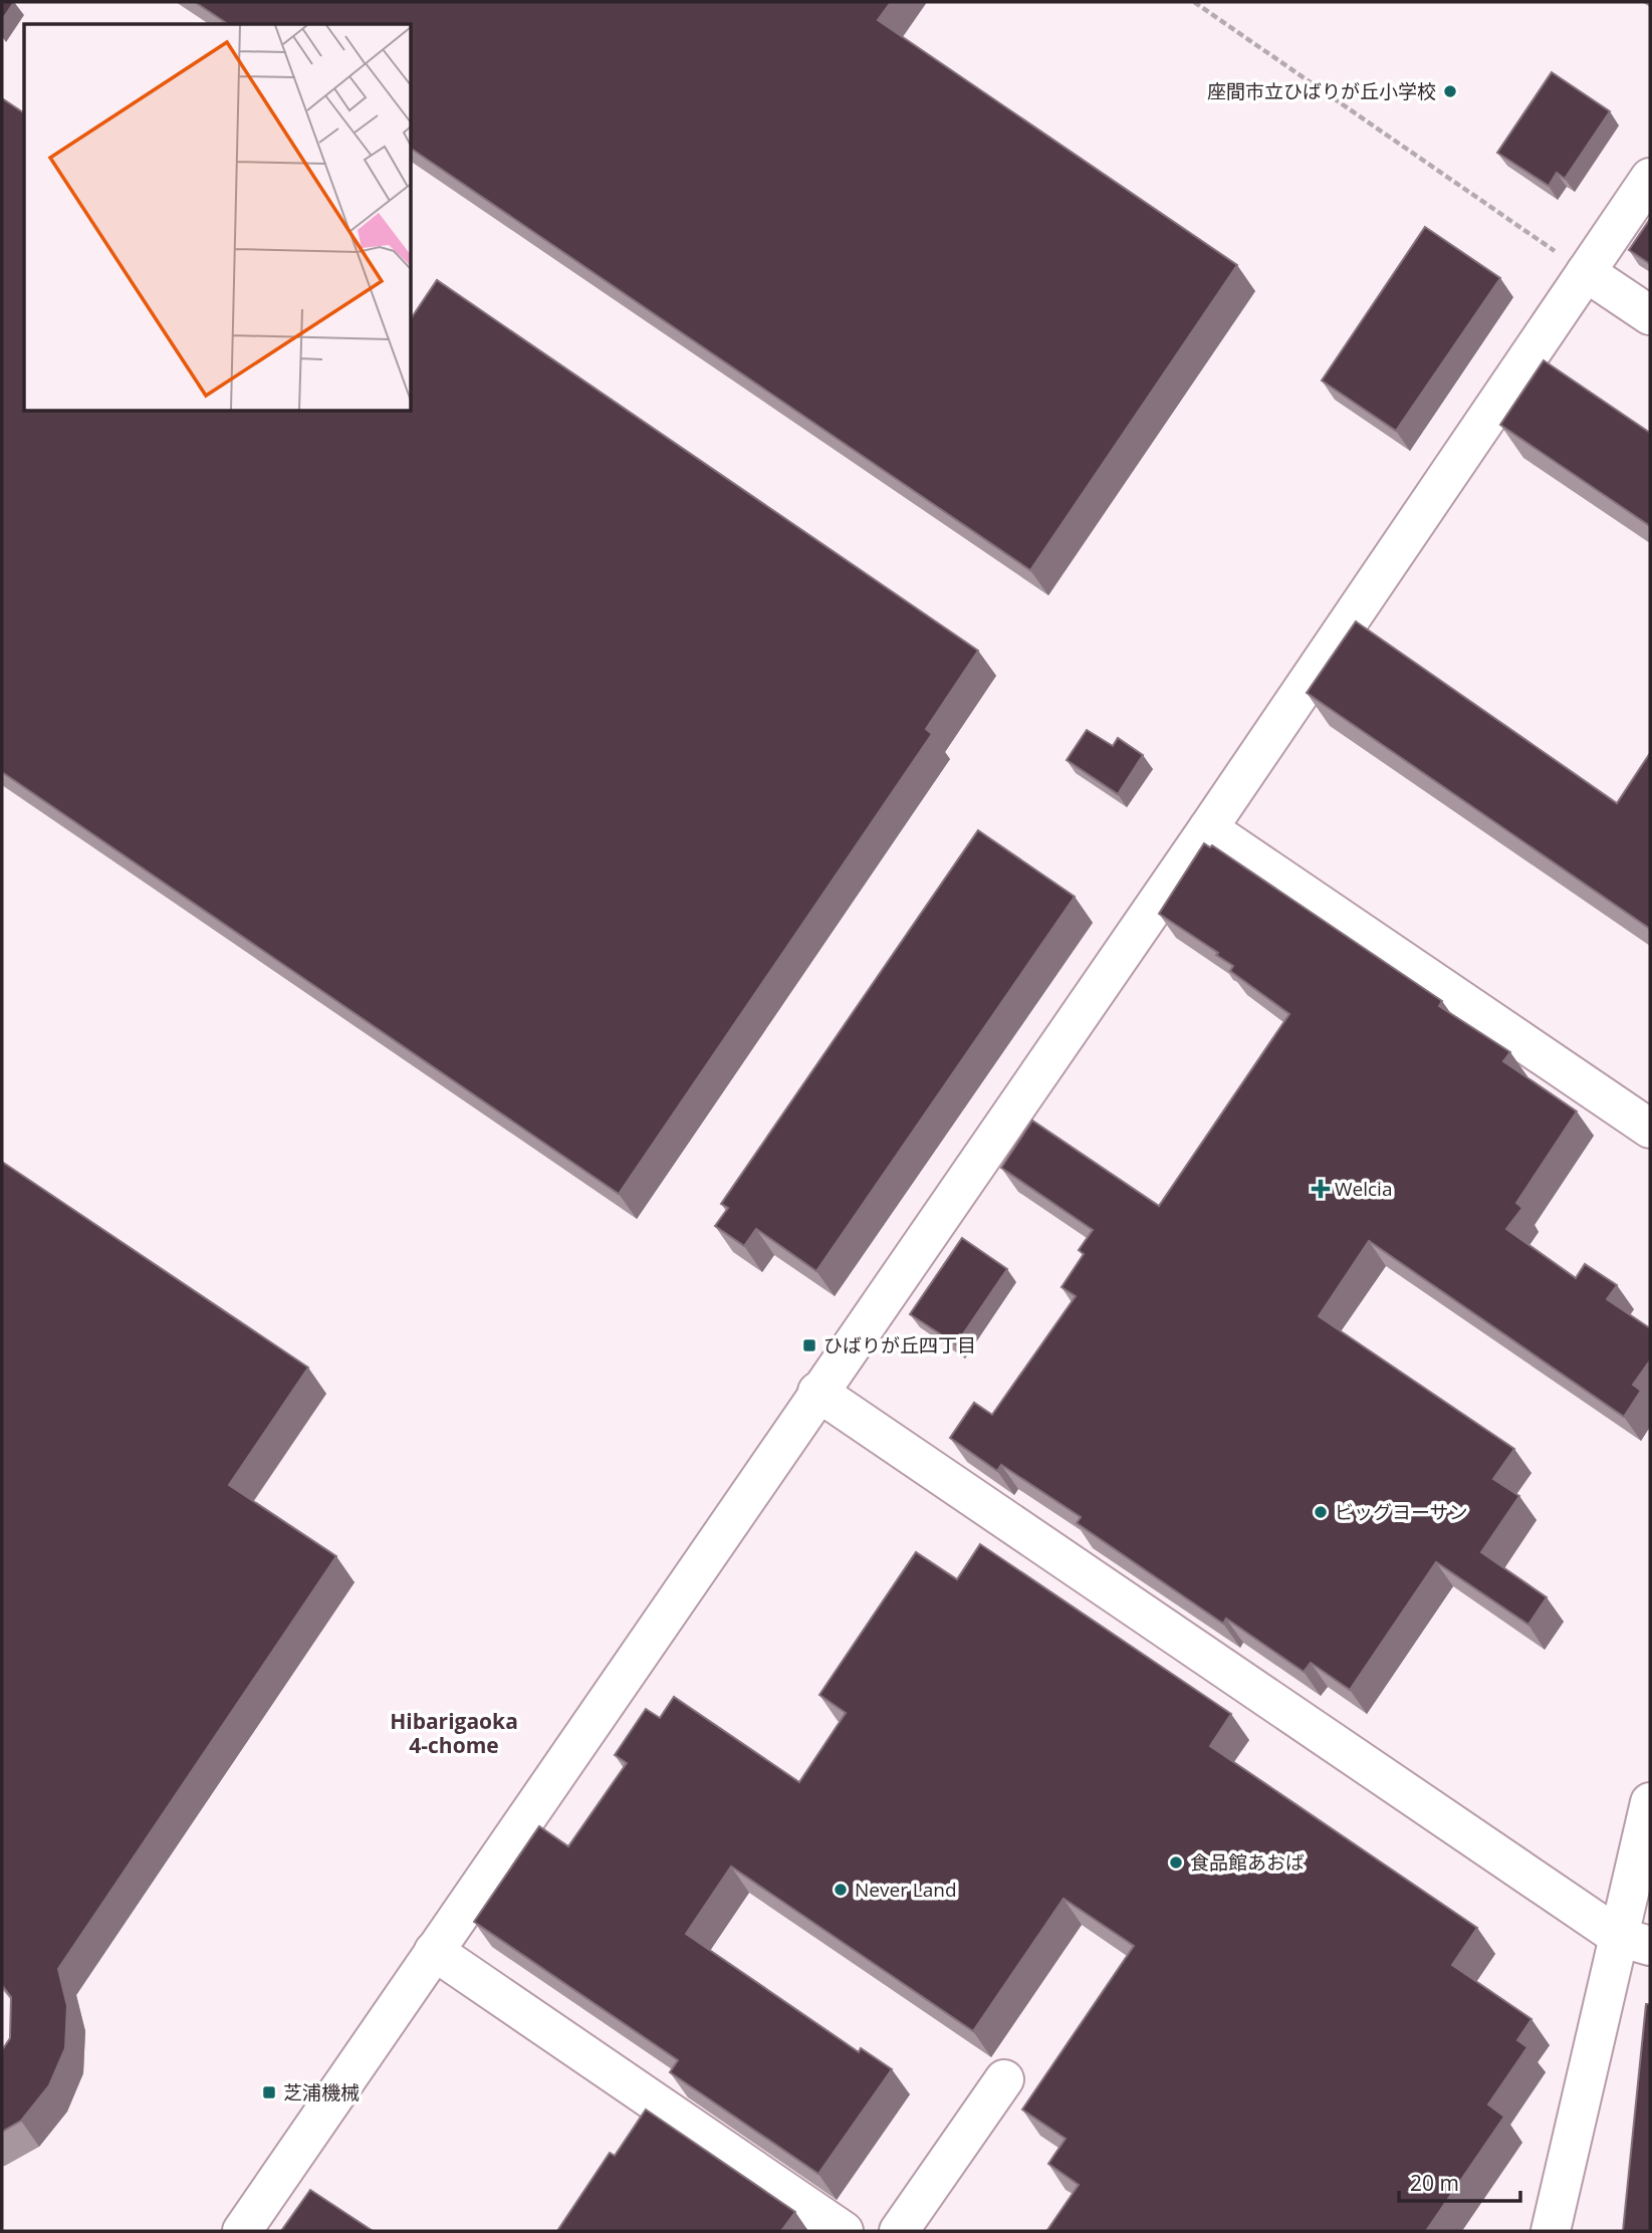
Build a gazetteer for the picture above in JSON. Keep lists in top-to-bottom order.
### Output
{
  "districts": ["Hibarigaoka 4-chome"],
  "places": {
    "other": [
      "座間市立ひばりが丘小学校",
      "ビッグヨーサン",
      "食品館あおば",
      "Never Land"
    ],
    "health": ["Welcia"],
    "transit": ["ひばりが丘四丁目", "芝浦機械"]
  },
  "scale_bar": "20 m"
}
